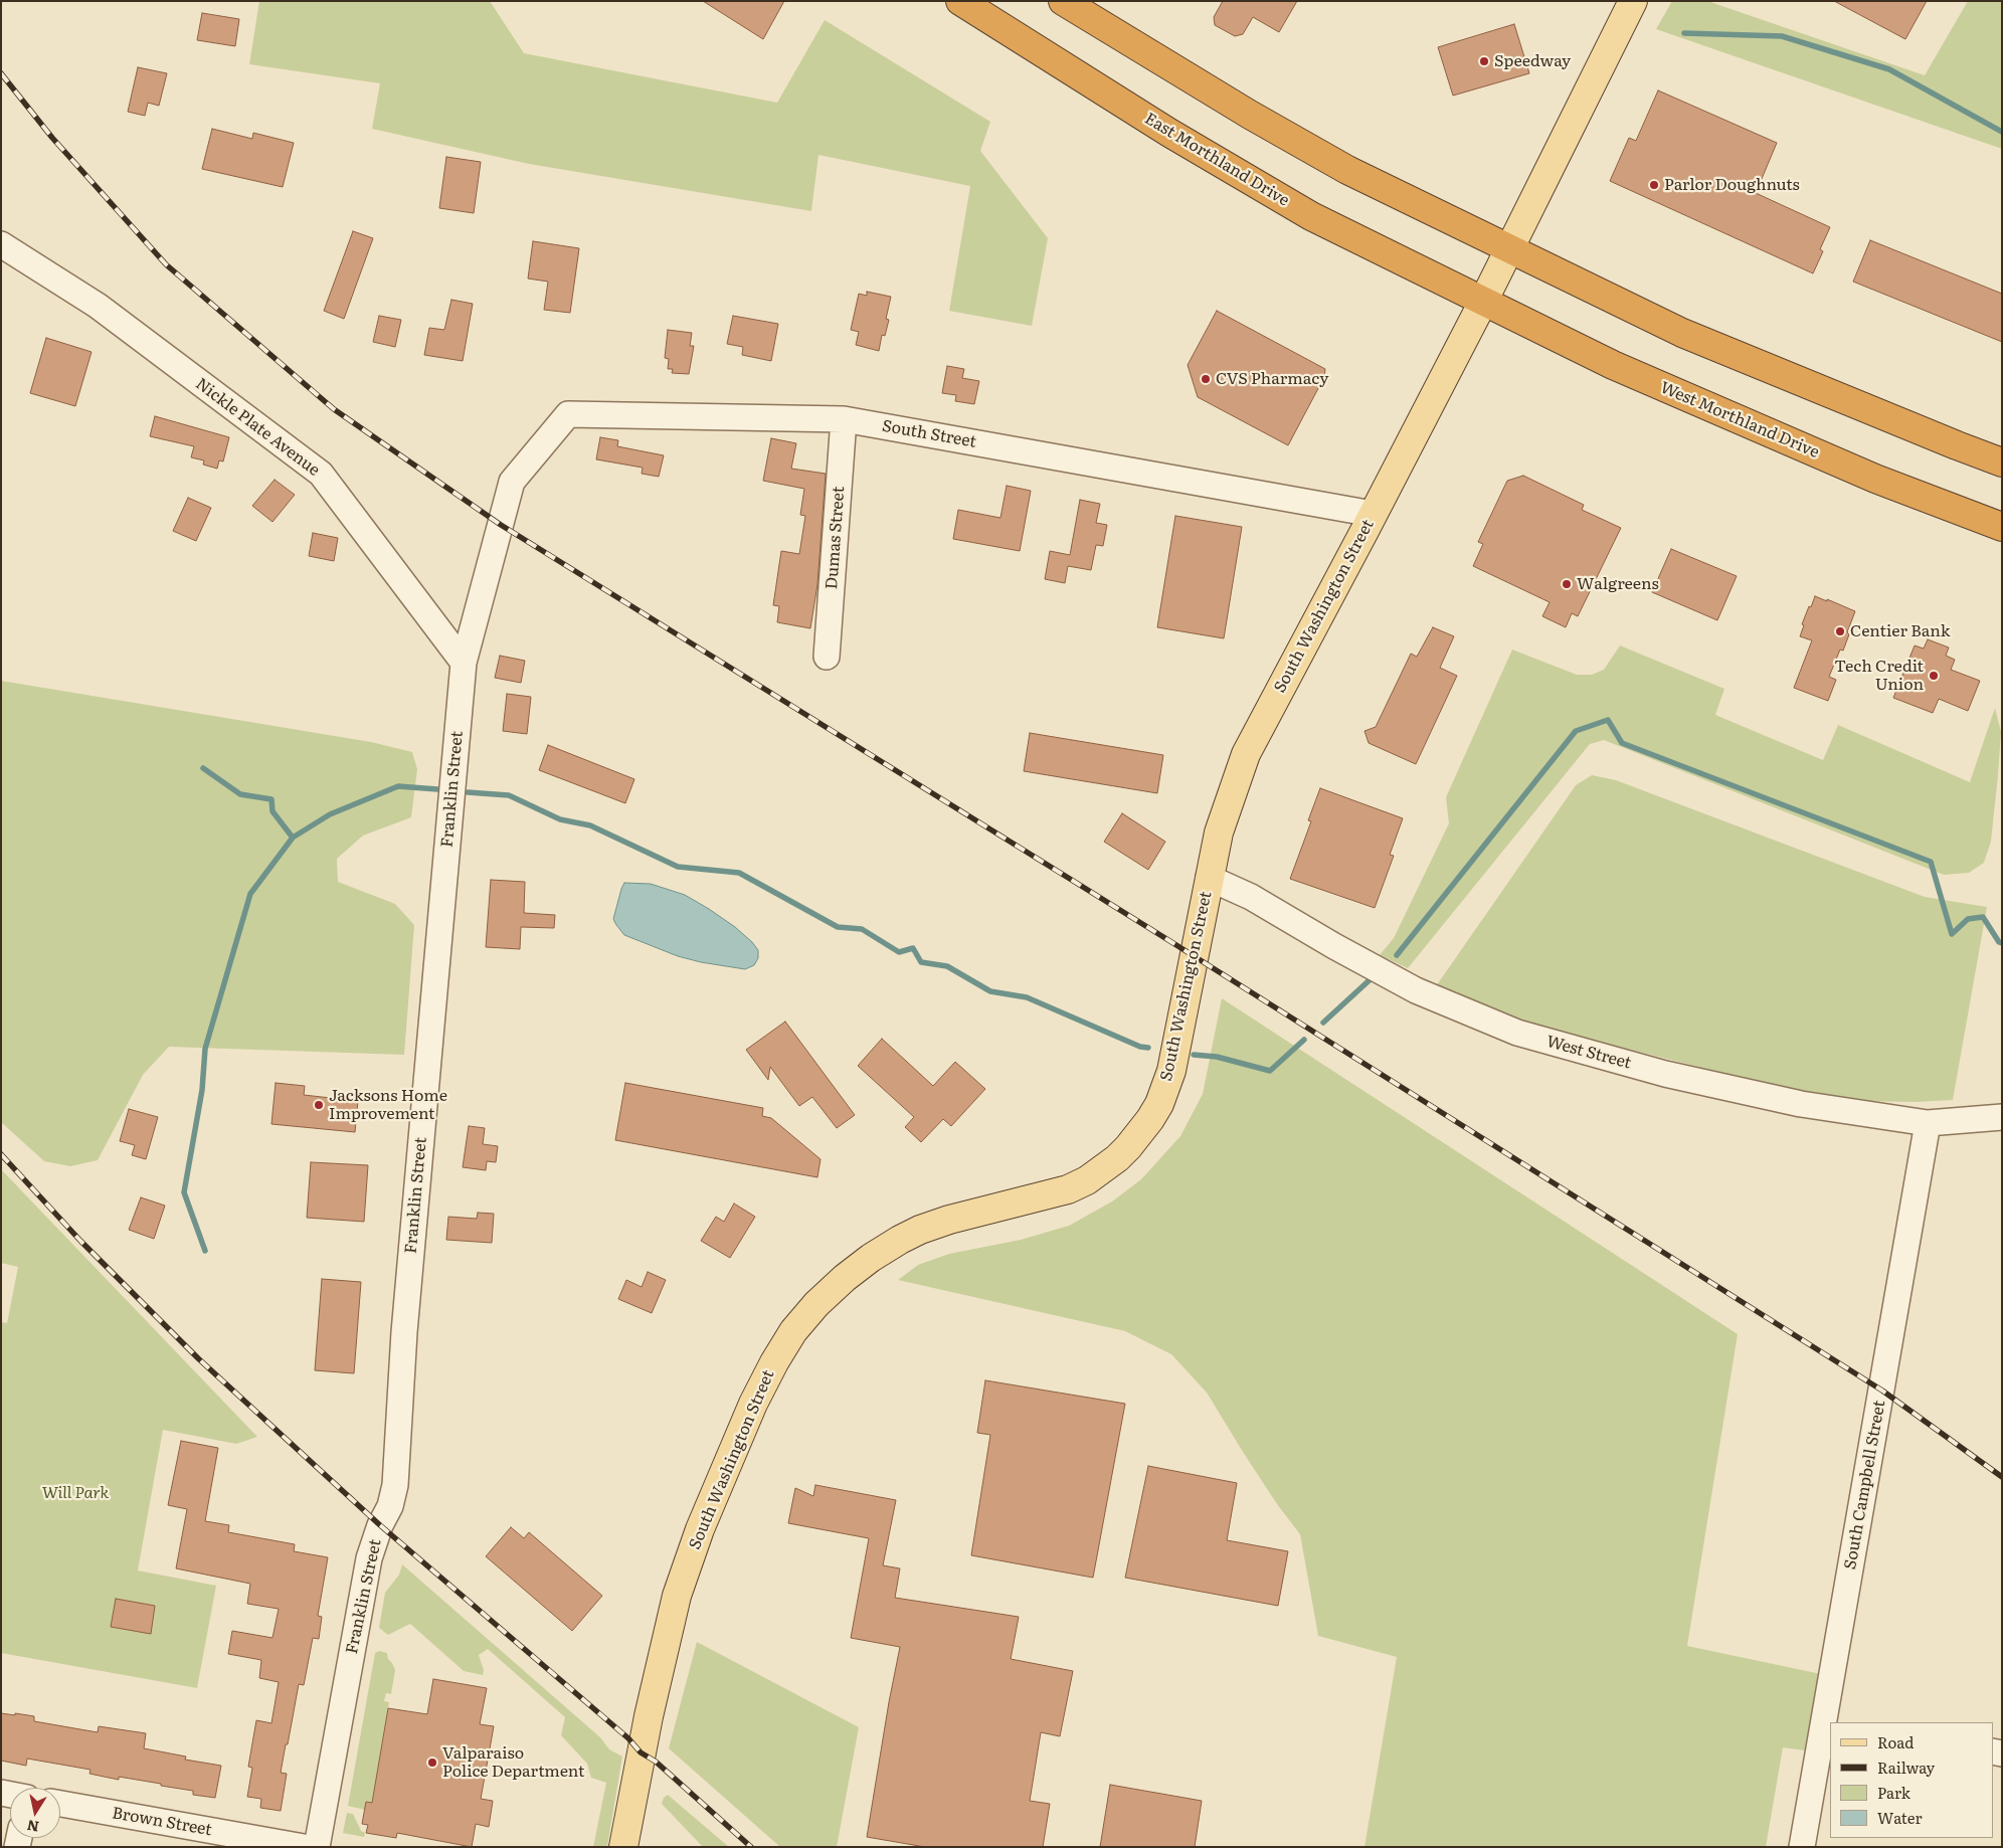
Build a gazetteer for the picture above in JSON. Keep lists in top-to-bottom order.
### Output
{
  "streets": {
    "highway": ["East Morthland Drive", "West Morthland Drive"],
    "main road": ["South Washington Street"],
    "street": [
      "Nickle Plate Avenue",
      "South Street",
      "Dumas Street",
      "Franklin Street",
      "West Street",
      "South Campbell Street",
      "Brown Street"
    ]
  },
  "crossings": [
    ["East Morthland Drive", "West Morthland Drive"],
    ["East Morthland Drive", "South Washington Street"],
    ["West Morthland Drive", "South Washington Street"],
    ["Nickle Plate Avenue", "Franklin Street"],
    ["South Street", "Dumas Street"],
    ["South Street", "South Washington Street"],
    ["South Street", "Franklin Street"],
    ["South Washington Street", "West Street"],
    ["West Street", "South Campbell Street"]
  ],
  "parks": ["Will Park"],
  "places": [
    "Speedway",
    "Parlor Doughnuts",
    "CVS Pharmacy",
    "Walgreens",
    "Centier Bank",
    "Tech Credit Union",
    "Jacksons Home Improvement",
    "Valparaiso Police Department"
  ],
  "legend": [
    "Road",
    "Railway",
    "Park",
    "Water"
  ],
  "north": "bottom"
}
